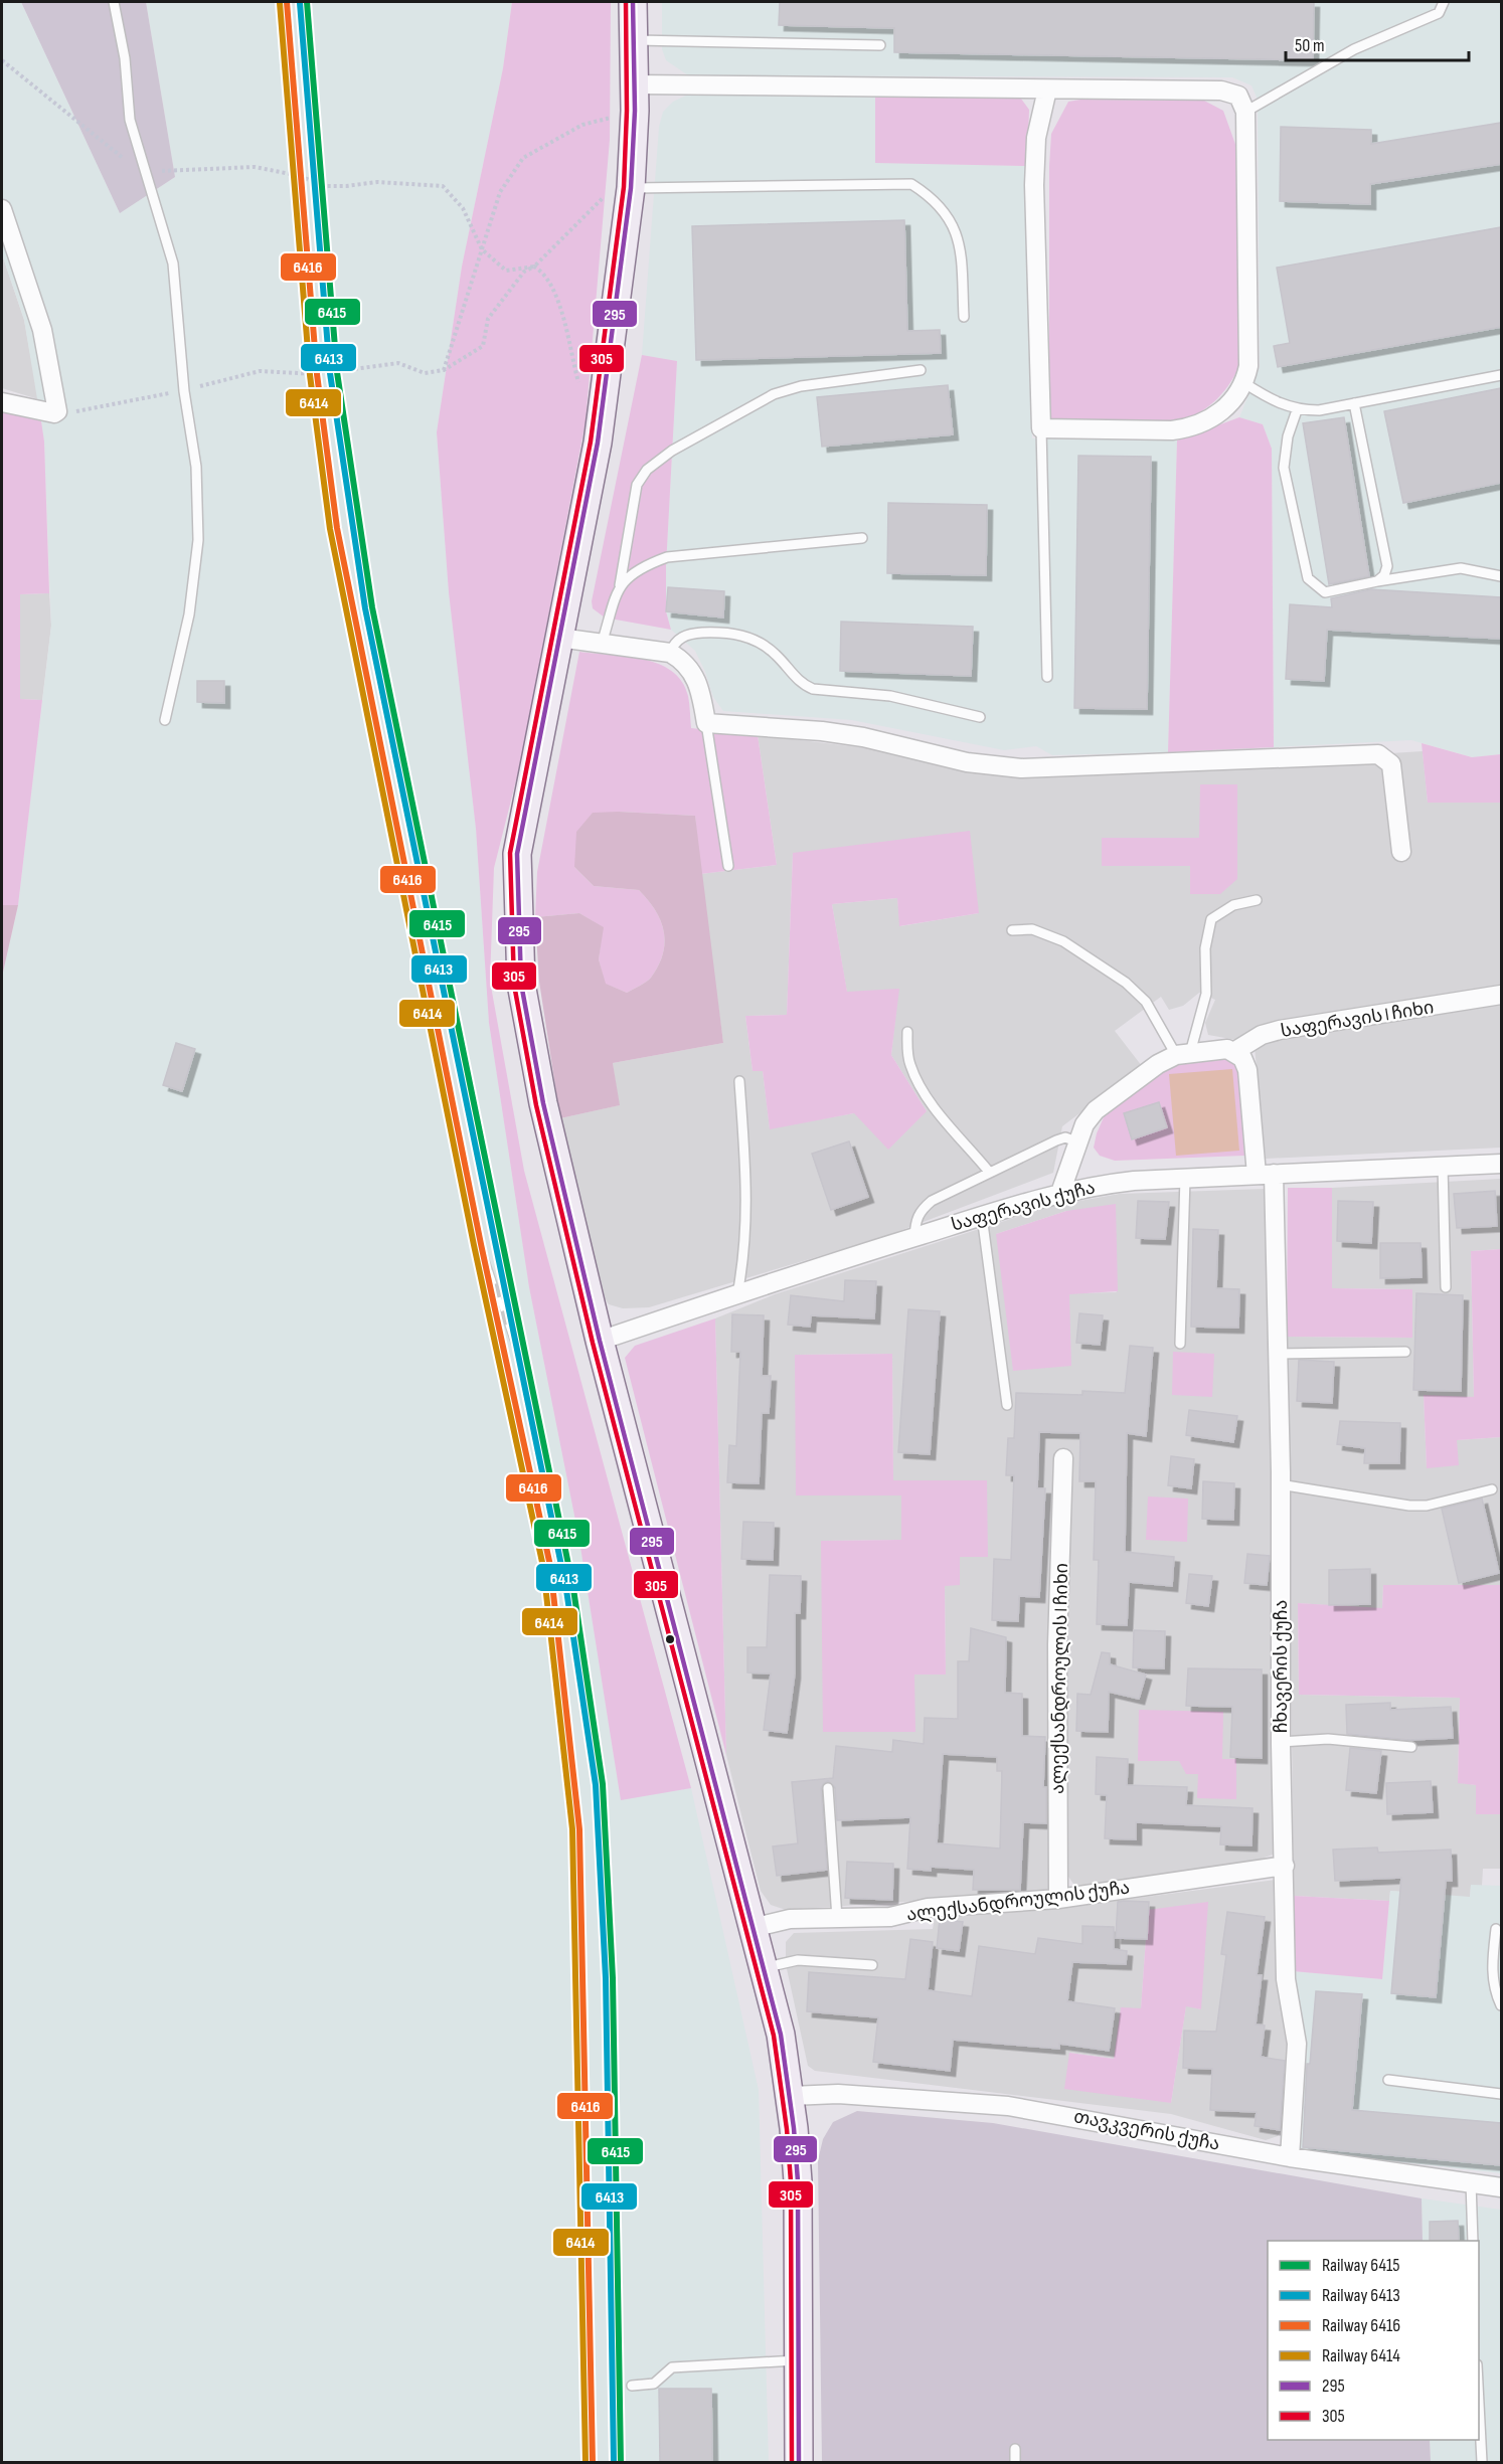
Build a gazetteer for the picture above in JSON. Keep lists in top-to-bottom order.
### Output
{
  "streets": {
    "street": [
      "საფერავის I ჩიხი",
      "საფერავის ქუჩა",
      "ჩხავერის ქუჩა",
      "ალექსანდროულის I ჩიხი",
      "ალექსანდროულის ქუჩა",
      "თავკვერის ქუჩა"
    ]
  },
  "crossings": [
    ["საფერავის ქუჩა", "ჩხავერის ქუჩა"],
    ["ჩხავერის ქუჩა", "ალექსანდროულის ქუჩა"],
    ["ჩხავერის ქუჩა", "თავკვერის ქუჩა"],
    ["ალექსანდროულის I ჩიხი", "ალექსანდროულის ქუჩა"]
  ],
  "lines": [
    "rail line 6415",
    "rail line 6416",
    "transit line 295",
    "transit line 305",
    "rail line 6413",
    "rail line 6414"
  ],
  "legend": [
    "Railway 6415",
    "Railway 6413",
    "Railway 6416",
    "Railway 6414",
    "295",
    "305"
  ],
  "scale_bar": "50 m"
}
